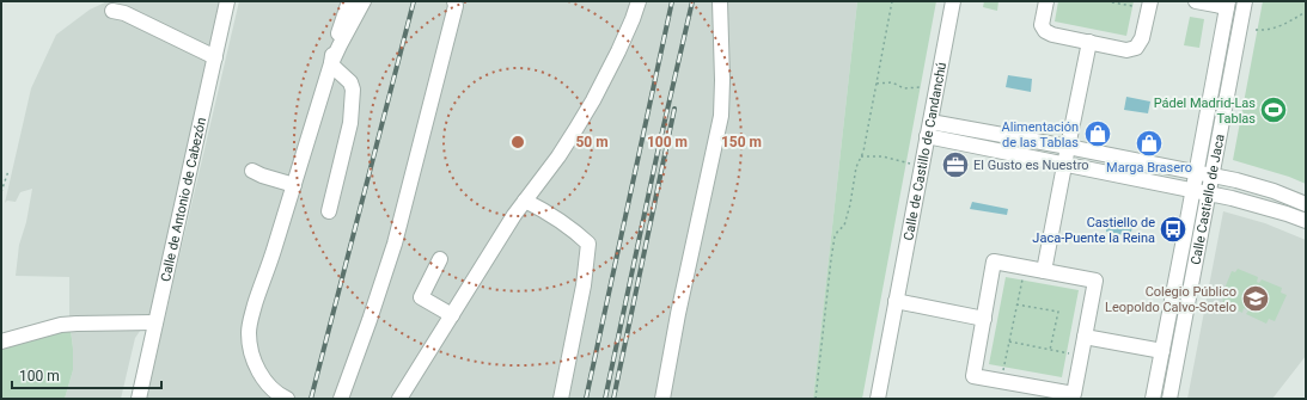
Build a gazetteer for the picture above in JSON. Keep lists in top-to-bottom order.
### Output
{
  "streets": {
    "street": ["Calle de Castillo de Candanchú", "Calle de Antonio de Cabezón", "Calle Castiello de Jaca"]
  },
  "places": {
    "sports": ["Pádel Madrid-Las Tablas"],
    "shop": ["Alimentación de las Tablas", "Marga Brasero"],
    "office": ["El Gusto es Nuestro"],
    "bus stop": ["Castiello de Jaca-Puente la Reina"],
    "school or university": ["Colegio Público Leopoldo Calvo-Sotelo"]
  },
  "scale_bar": "100 m",
  "rings": ["50 m", "100 m", "150 m"]
}
